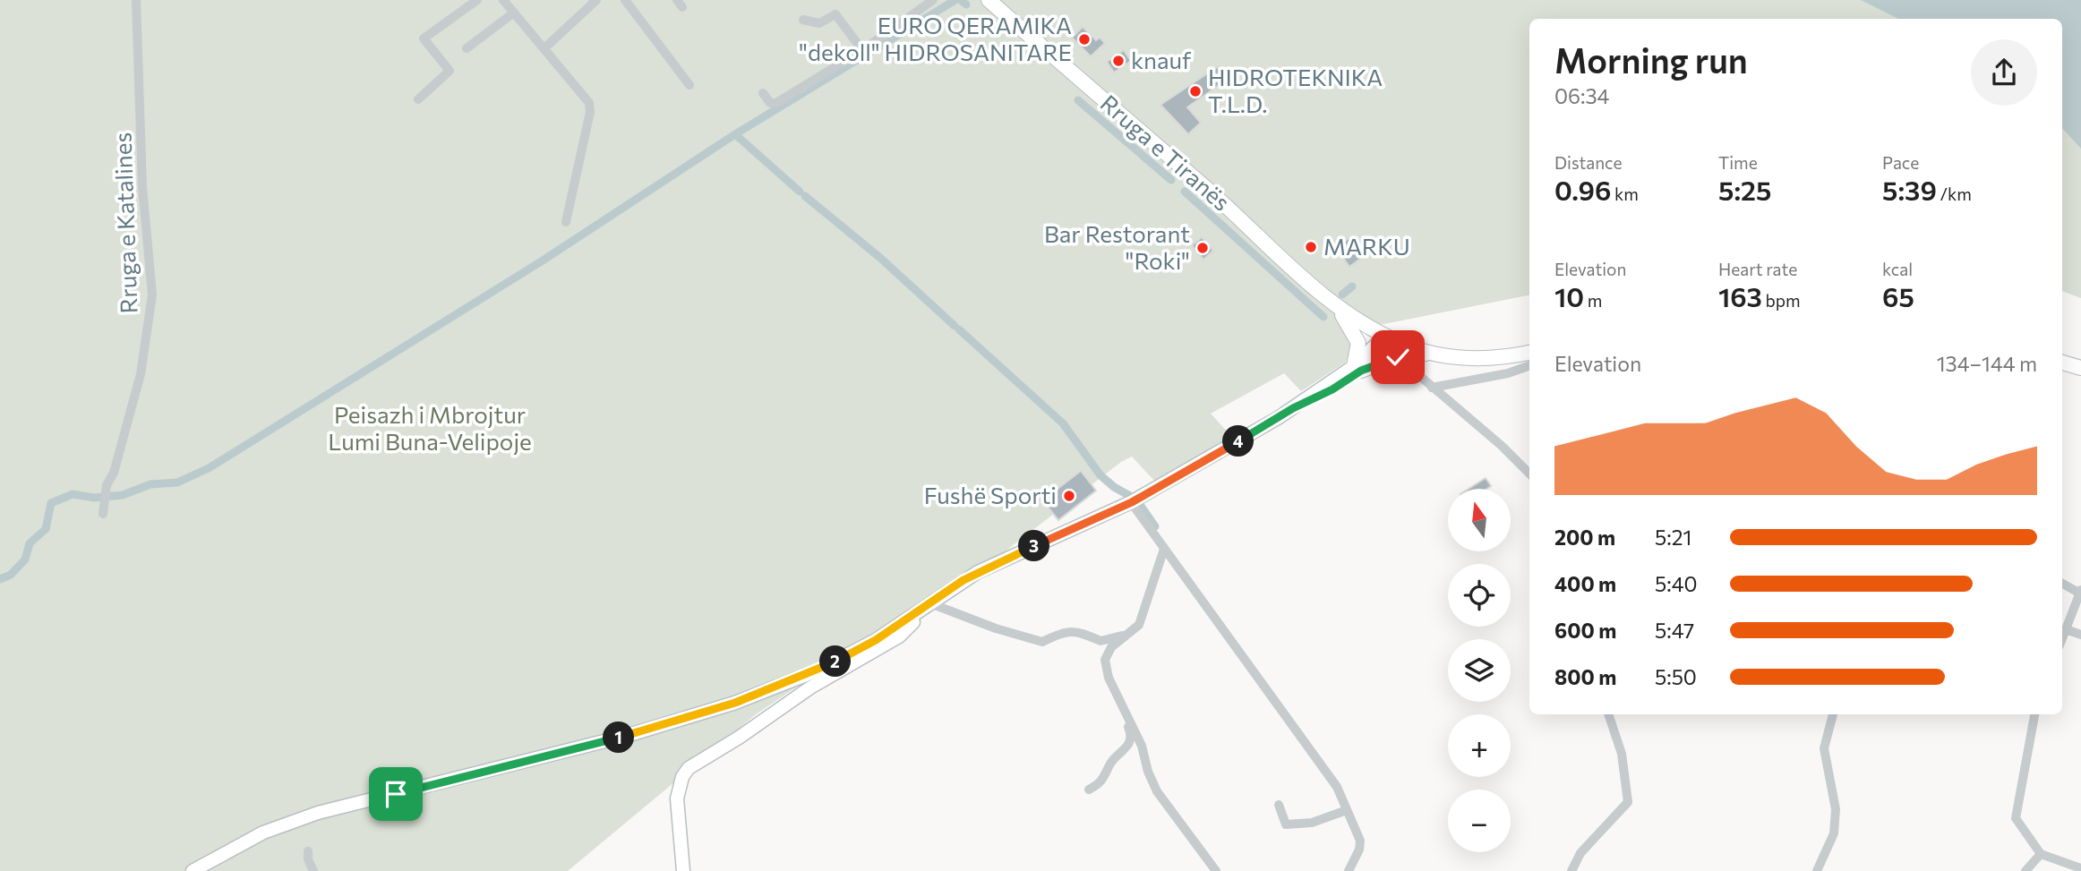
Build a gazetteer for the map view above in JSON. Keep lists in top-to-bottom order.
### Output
{
  "streets": {
    "main road": ["Rruga e Tiranës"],
    "street": ["Rruga e Katalines"]
  },
  "parks": ["Peisazh i Mbrojtur Lumi Buna-Velipoje"],
  "places": [
    "EURO QERAMIKA \"dekoll\" HIDROSANITARE",
    "knauf",
    "HIDROTEKNIKA T.L.D.",
    "MARKU",
    "Bar Restorant \"Roki\"",
    "Fushë Sporti"
  ],
  "north": "top",
  "page": {
    "heading": ["Morning run", "06:34"],
    "stats": [
      ["Distance", "0.96 km"],
      ["Time", "5:25"],
      ["Pace", "5:39 /km"],
      ["Elevation", "10 m"],
      ["Heart rate", "163 bpm"],
      ["kcal", "65"]
    ],
    "chart": ["Elevation", "134–144 m"],
    "pins": [
      "4",
      "3",
      "2",
      "1"
    ],
    "map_buttons": ["+", "−"],
    "list": [
      {
        "name": "200 m",
        "note": "5:21"
      },
      {
        "name": "400 m",
        "note": "5:40"
      },
      {
        "name": "600 m",
        "note": "5:47"
      },
      {
        "name": "800 m",
        "note": "5:50"
      }
    ]
  }
}
